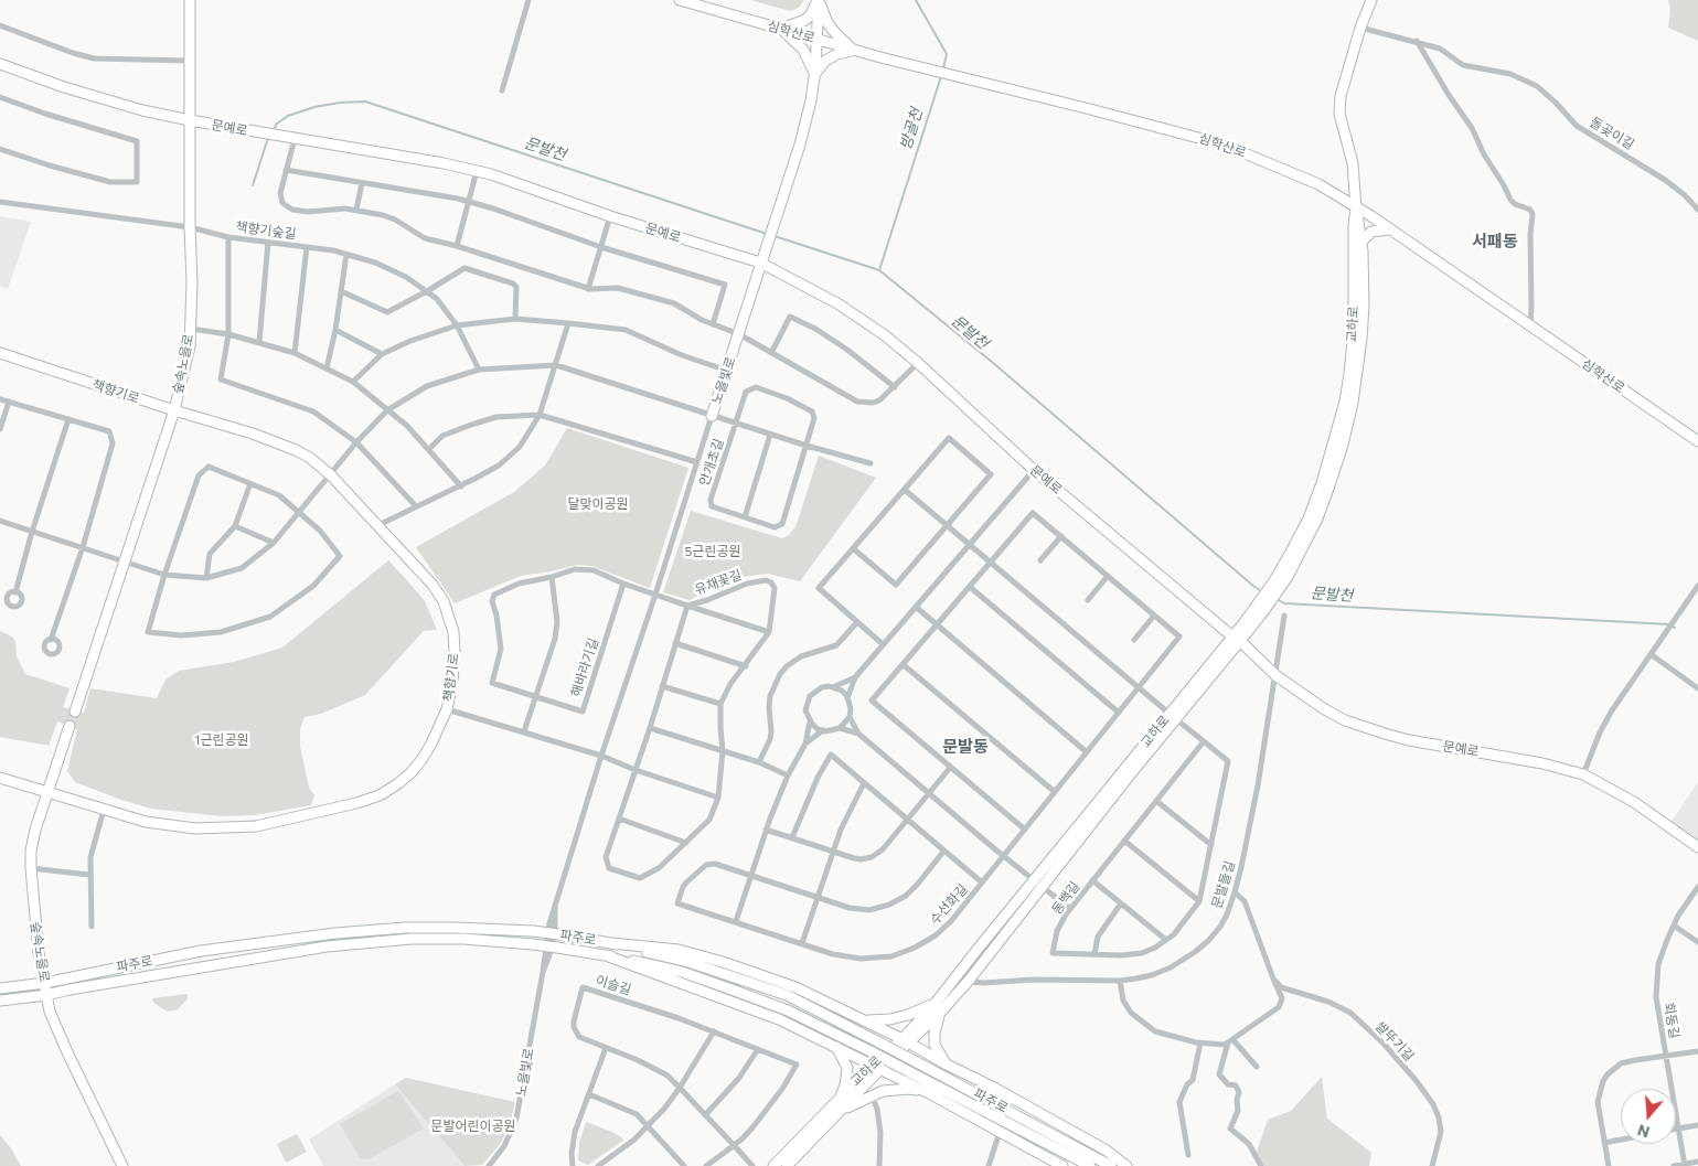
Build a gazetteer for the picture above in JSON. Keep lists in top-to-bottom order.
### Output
{
  "streets": {
    "street": [
      "심학산로",
      "문예로",
      "돌곶이길",
      "책향기숲길",
      "교하로",
      "숲속노을로",
      "노을빛로",
      "책향기로",
      "안개초길",
      "유채꽃길",
      "해바라기길",
      "문발들길",
      "동백길",
      "수선화길",
      "파주로",
      "이슬길",
      "회동길",
      "쌀뚜기길"
    ]
  },
  "crossings": [
    ["심학산로", "교하로"],
    ["심학산로", "노을빛로"],
    ["문예로", "교하로"],
    ["문예로", "숲속노을로"],
    ["문예로", "노을빛로"],
    ["문예로", "문발들길"],
    ["돌곶이길", "교하로"],
    ["책향기숲길", "숲속노을로"],
    ["교하로", "문발들길"],
    ["교하로", "동백길"],
    ["숲속노을로", "책향기로"],
    ["숲속노을로", "파주로"],
    ["노을빛로", "유채꽃길"],
    ["노을빛로", "해바라기길"],
    ["유채꽃길", "해바라기길"]
  ],
  "districts": ["서패동", "문발동"],
  "water": ["방골천", "문발천"],
  "parks": [
    "달맞이공원",
    "5근린공원",
    "1근린공원",
    "문발어린이공원"
  ],
  "north": "bottom"
}
